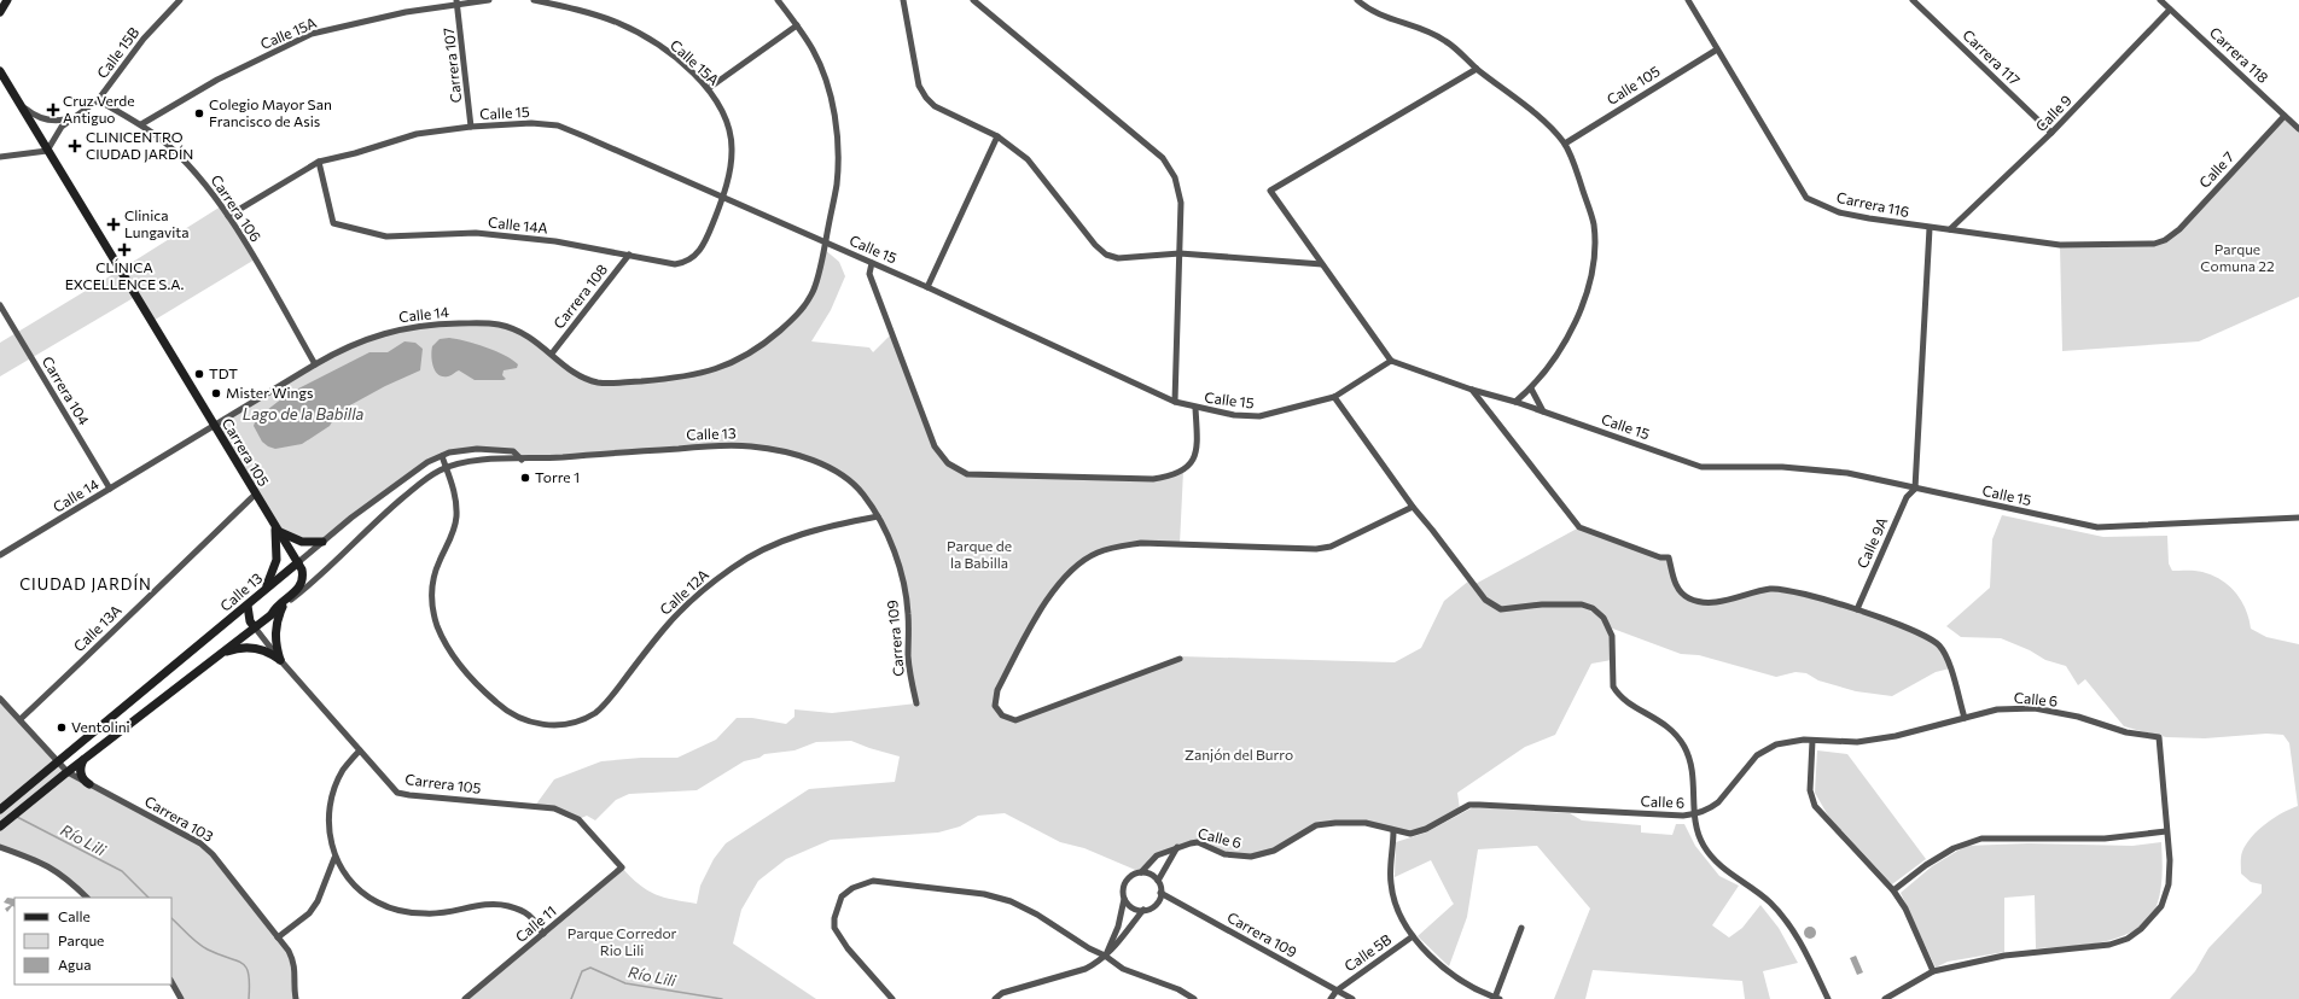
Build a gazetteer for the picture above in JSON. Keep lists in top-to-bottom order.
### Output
{
  "streets": {
    "main road": ["Calle 13", "Carrera 105"],
    "street": [
      "Calle 15A",
      "Calle 15B",
      "Carrera 118",
      "Carrera 117",
      "Carrera 107",
      "Calle 105",
      "Calle 15",
      "Calle 9",
      "Calle 7",
      "Carrera 116",
      "Carrera 106",
      "Calle 14A",
      "Carrera 108",
      "Calle 14",
      "Carrera 104",
      "Calle 9A",
      "Calle 12A",
      "Calle 13A",
      "Carrera 109",
      "Calle 6",
      "Carrera 103",
      "Calle 11",
      "Calle 5B"
    ]
  },
  "crossings": [
    ["Calle 15A", "Carrera 107"],
    ["Calle 15A", "Calle 15"],
    ["Calle 15A", "Carrera 106"],
    ["Calle 15A", "Calle 14A"],
    ["Calle 15B", "Carrera 106"],
    ["Calle 15B", "Carrera 105"],
    ["Carrera 118", "Calle 9"],
    ["Carrera 118", "Calle 7"],
    ["Carrera 117", "Calle 9"],
    ["Carrera 107", "Calle 15"],
    ["Calle 105", "Carrera 116"],
    ["Calle 15", "Carrera 106"],
    ["Calle 15", "Calle 14A"],
    ["Calle 15", "Calle 14"],
    ["Calle 15", "Calle 9A"],
    ["Calle 9", "Carrera 116"],
    ["Calle 7", "Carrera 116"],
    ["Carrera 106", "Calle 14"],
    ["Calle 14A", "Carrera 108"],
    ["Carrera 108", "Calle 14"],
    ["Calle 14", "Carrera 104"],
    ["Calle 14", "Carrera 105"],
    ["Calle 13", "Carrera 105"],
    ["Calle 13", "Calle 12A"],
    ["Calle 13", "Carrera 109"],
    ["Calle 13", "Carrera 103"],
    ["Carrera 105", "Calle 13A"],
    ["Carrera 105", "Calle 11"],
    ["Calle 12A", "Carrera 109"],
    ["Calle 13A", "Carrera 103"],
    ["Carrera 109", "Calle 6"],
    ["Carrera 109", "Calle 5B"]
  ],
  "districts": ["CIUDAD JARDÍN"],
  "water": ["Lago de la Babilla", "Río Lili"],
  "parks": [
    "Parque Comuna 22",
    "Parque de la Babilla",
    "Zanjón del Burro",
    "Parque Corredor Rio Lili"
  ],
  "places": {
    "health": [
      "Cruz Verde Antiguo",
      "CLINICENTRO CIUDAD JARDÍN",
      "Clinica Lungavita",
      "CLÍNICA EXCELLENCE S.A."
    ],
    "other": [
      "Colegio Mayor San Francisco de Asis",
      "TDT",
      "Mister Wings",
      "Torre 1",
      "Ventolini"
    ]
  },
  "legend": ["Calle", "Parque", "Agua"]
}
